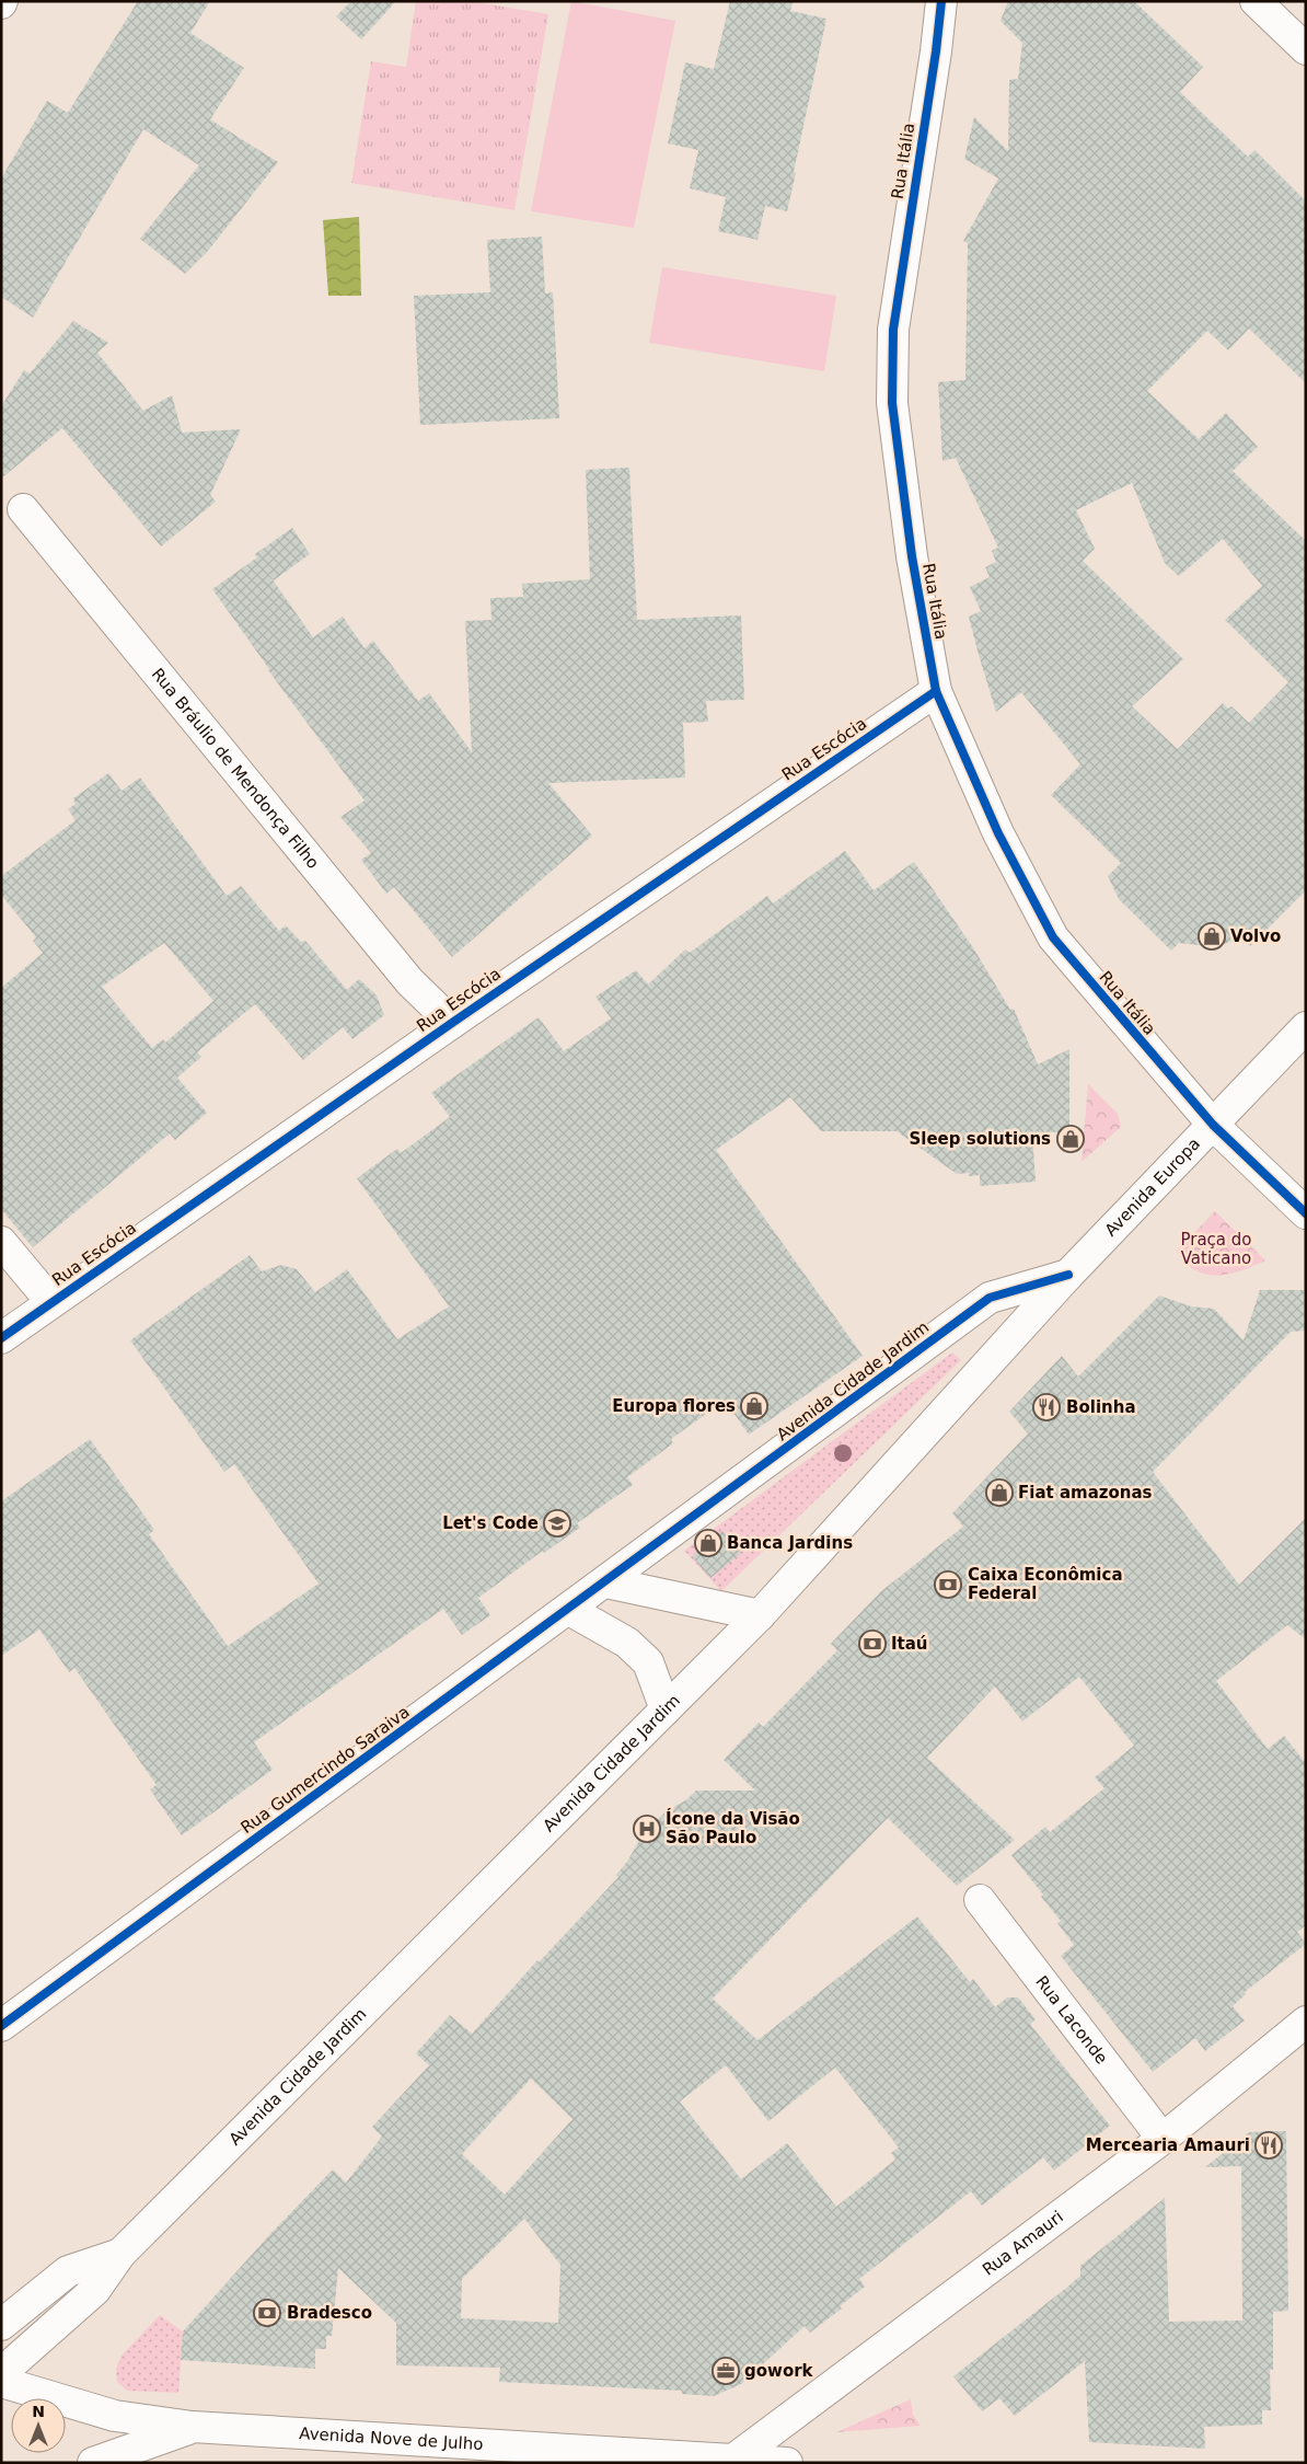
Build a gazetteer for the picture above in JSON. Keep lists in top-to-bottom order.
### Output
{
  "streets": {
    "street": [
      "Rua Itália",
      "Rua Escócia",
      "Rua Bráulio de Mendonça Filho",
      "Avenida Europa",
      "Avenida Cidade Jardim",
      "Rua Gumercindo Saraiva",
      "Rua Laconde",
      "Rua Amauri",
      "Avenida Nove de Julho"
    ]
  },
  "crossings": [
    ["Rua Itália", "Rua Escócia"],
    ["Rua Itália", "Avenida Europa"],
    ["Rua Escócia", "Rua Bráulio de Mendonça Filho"],
    ["Avenida Europa", "Avenida Cidade Jardim"],
    ["Avenida Cidade Jardim", "Rua Gumercindo Saraiva"],
    ["Rua Laconde", "Rua Amauri"],
    ["Rua Amauri", "Avenida Nove de Julho"]
  ],
  "parks": ["Praça do Vaticano"],
  "places": {
    "shop": [
      "Volvo",
      "Sleep solutions",
      "Europa flores",
      "Fiat amazonas",
      "Banca Jardins"
    ],
    "restaurant": ["Bolinha", "Mercearia Amauri"],
    "school or university": ["Let's Code"],
    "bank": ["Caixa Econômica Federal", "Itaú", "Bradesco"],
    "hospital": ["Ícone da Visão São Paulo"],
    "office": ["gowork"]
  },
  "north": "top"
}
